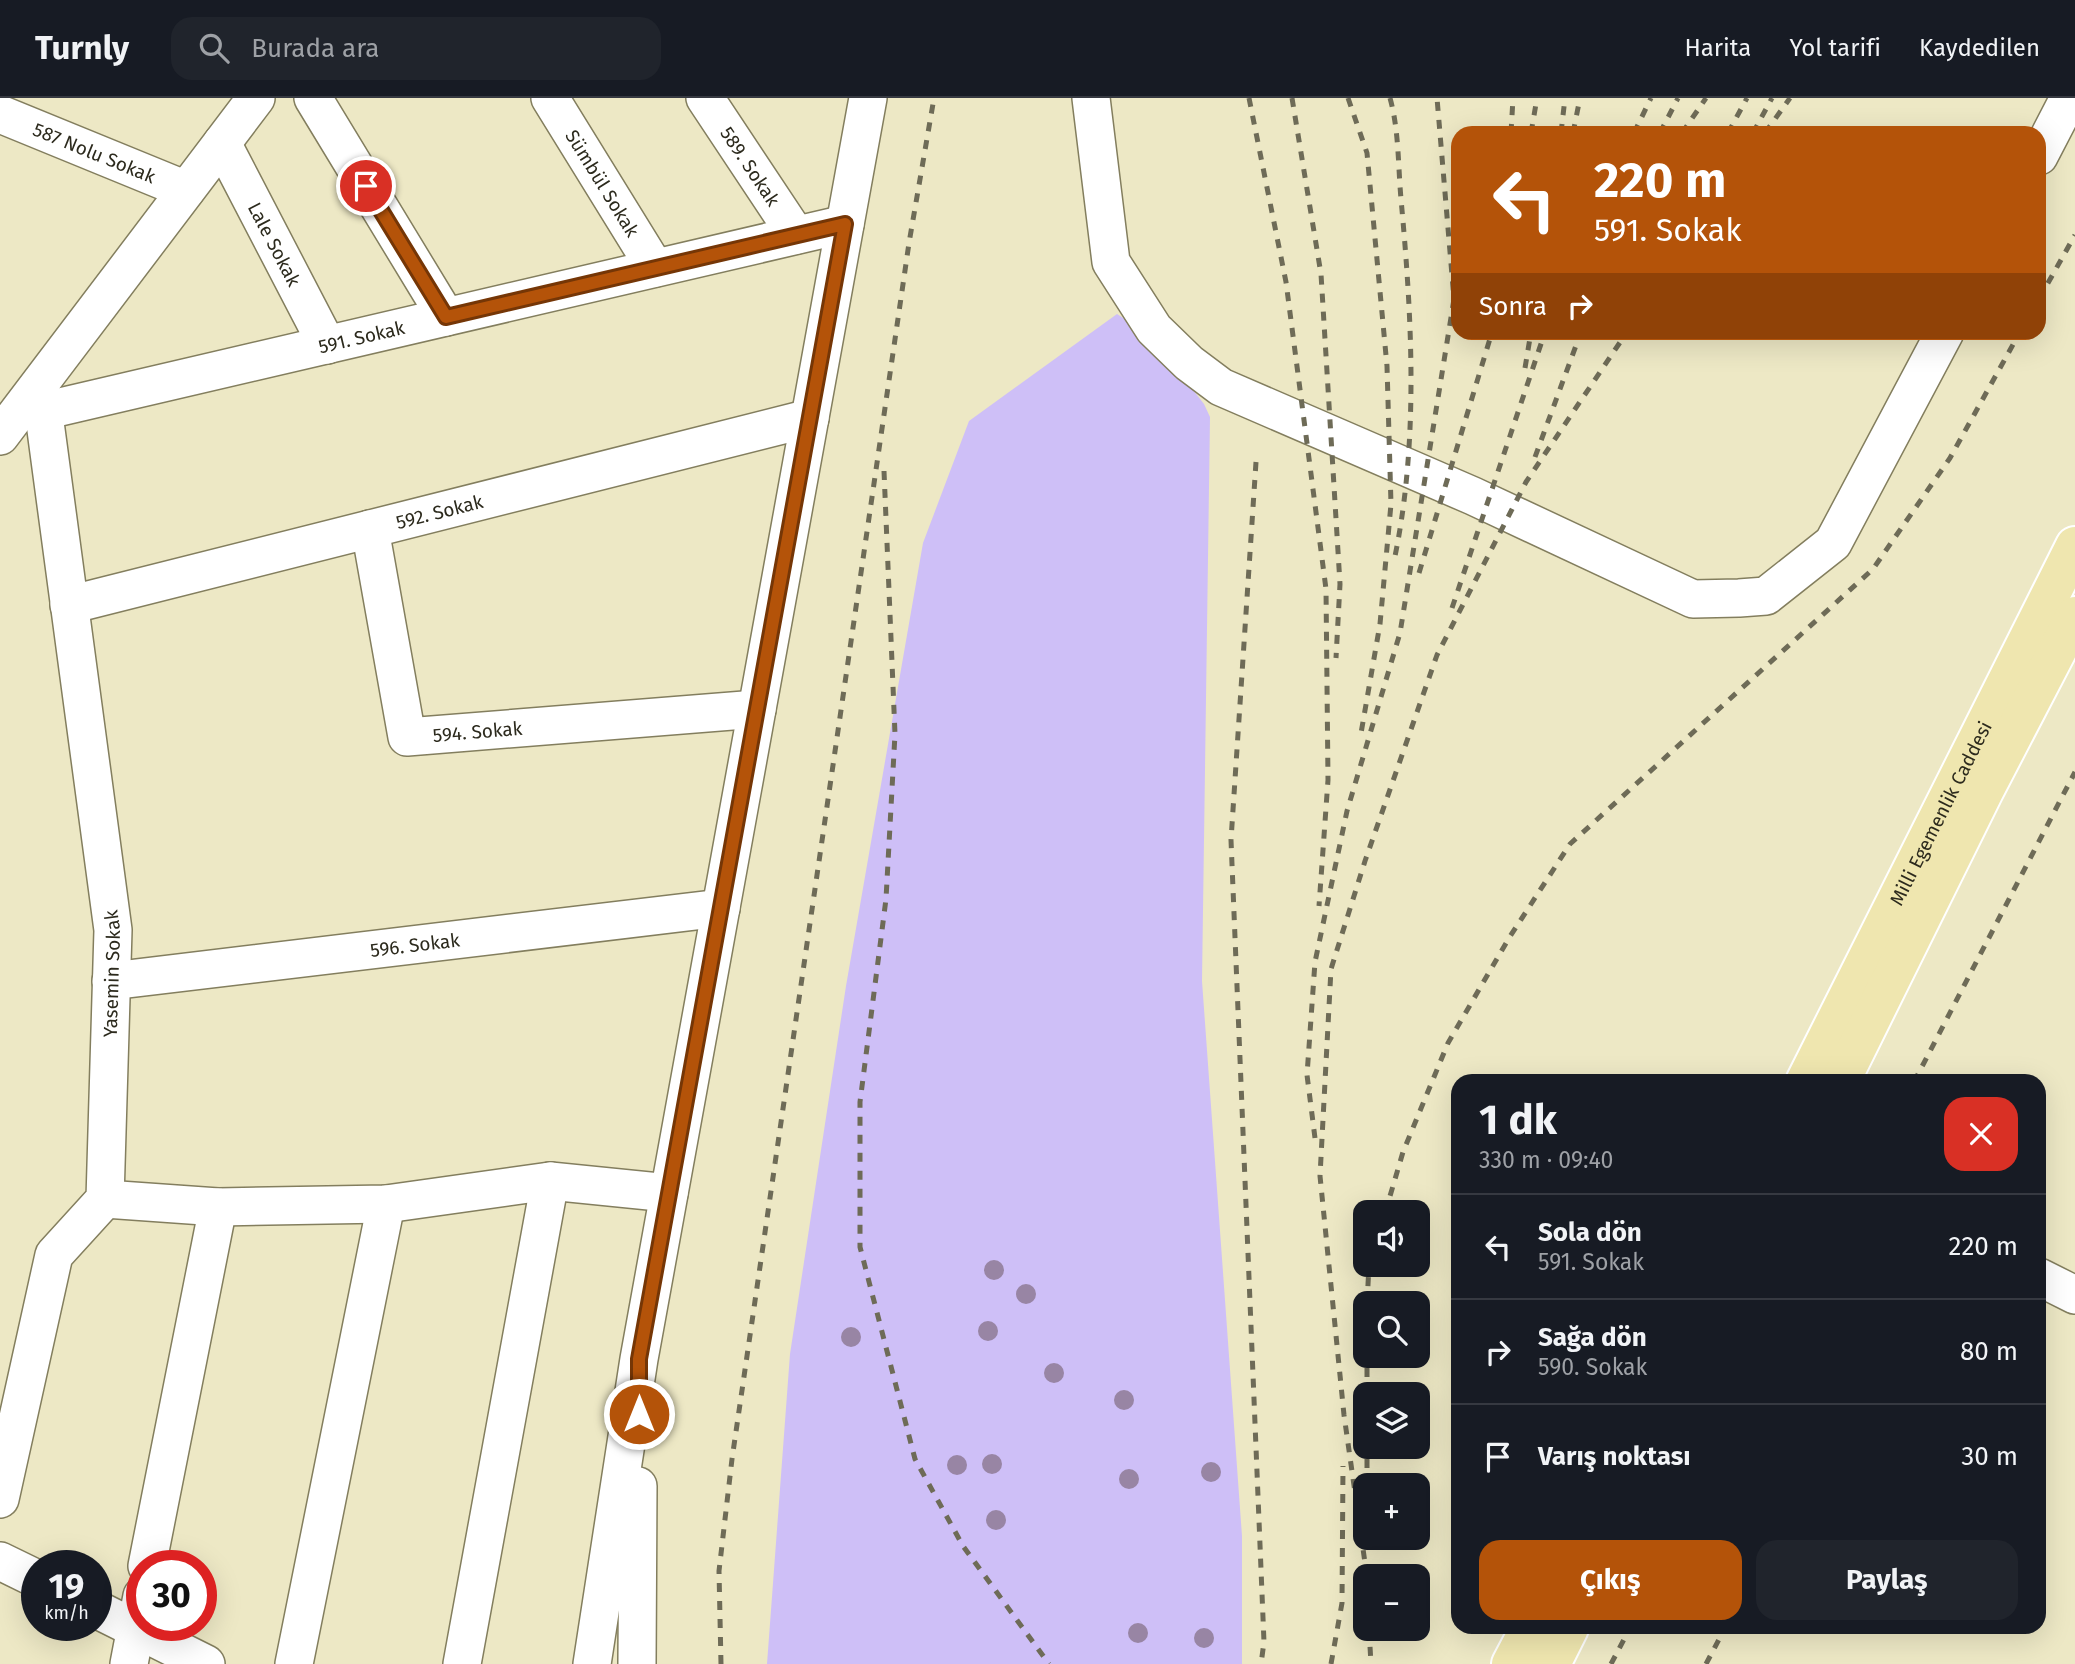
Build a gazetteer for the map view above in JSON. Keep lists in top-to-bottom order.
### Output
{
  "streets": {
    "main road": ["Milli Egemenlik Caddesi"],
    "street": [
      "587 Nolu Sokak",
      "589. Sokak",
      "Sümbül Sokak",
      "Lale Sokak",
      "591. Sokak",
      "592. Sokak",
      "594. Sokak",
      "596. Sokak",
      "Yasemin Sokak"
    ]
  },
  "crossings": [
    ["589. Sokak", "591. Sokak"],
    ["Sümbül Sokak", "591. Sokak"],
    ["Lale Sokak", "591. Sokak"],
    ["591. Sokak", "Yasemin Sokak"],
    ["592. Sokak", "594. Sokak"],
    ["592. Sokak", "Yasemin Sokak"],
    ["596. Sokak", "Yasemin Sokak"]
  ],
  "page": {
    "header": "Turnly",
    "search": "Burada ara",
    "nav": ["Harita", "Yol tarifi", "Kaydedilen"],
    "turn": ["220 m", "591. Sokak"],
    "then": "Sonra",
    "heading": ["1 dk", "330 m · 09:40"],
    "list": [
      {
        "name": "Sola dön",
        "note": "591. Sokak",
        "value": "220 m"
      },
      {
        "name": "Sağa dön",
        "note": "590. Sokak",
        "value": "80 m"
      },
      {
        "name": "Varış noktası",
        "value": "30 m"
      }
    ],
    "map_buttons": ["+", "−"],
    "buttons": ["Çıkış", "Paylaş"],
    "speed": "19 km/h",
    "limit": "30"
  }
}
